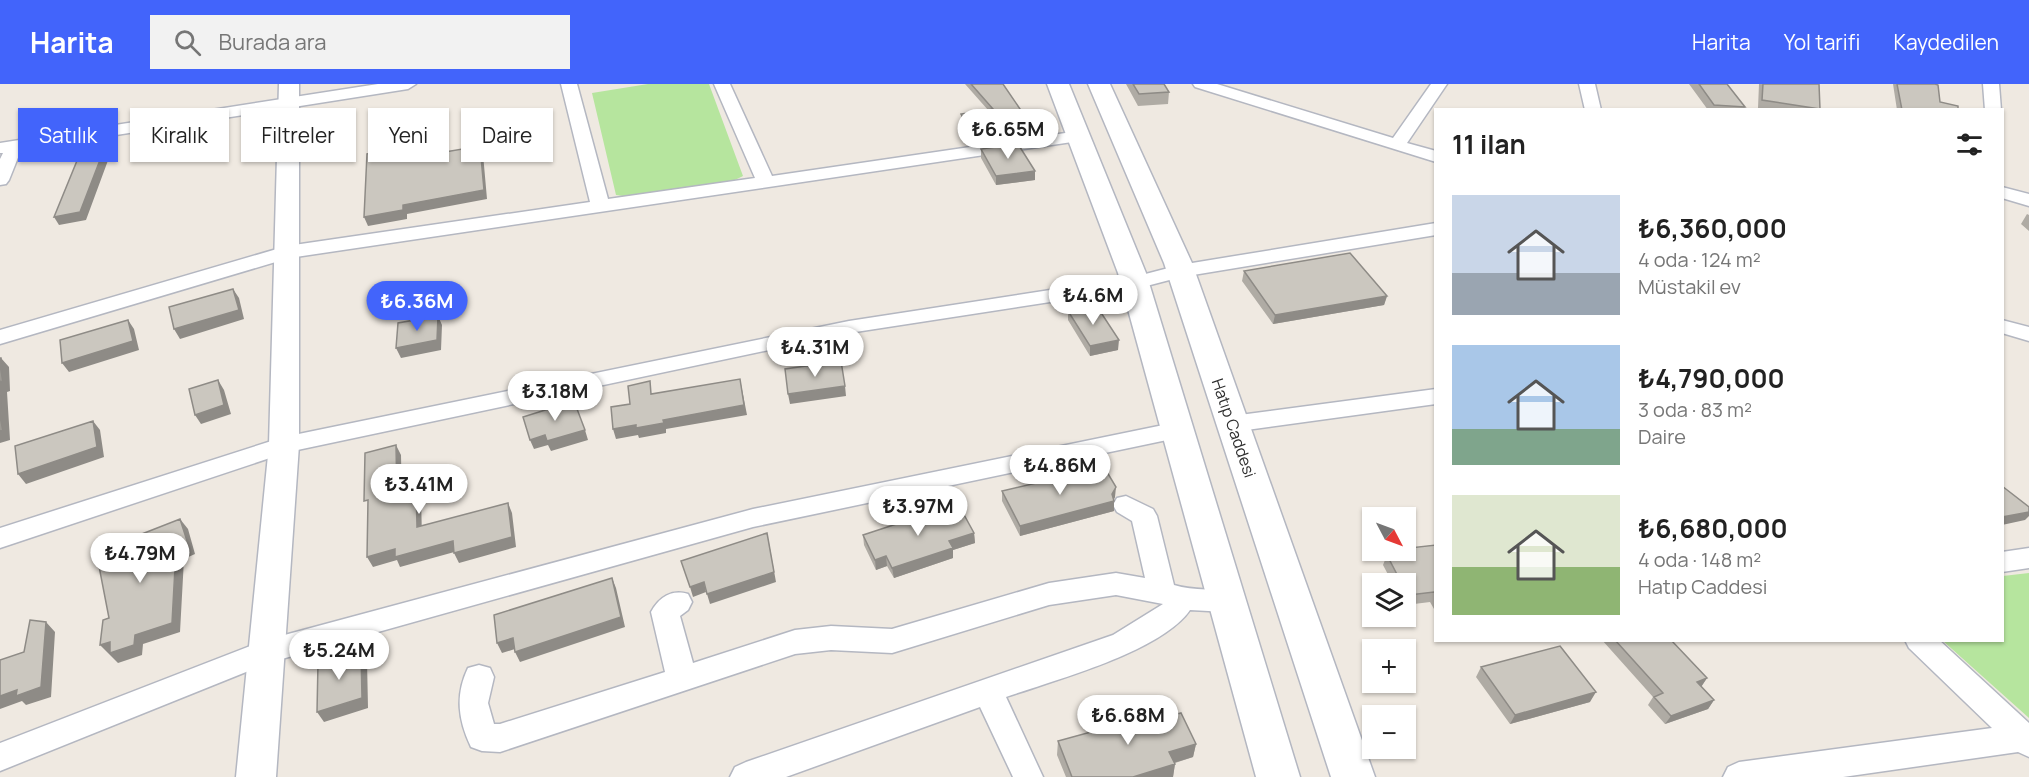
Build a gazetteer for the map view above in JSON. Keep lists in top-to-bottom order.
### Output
{
  "streets": {
    "main road": ["Hatıp Caddesi"]
  },
  "north": "bottom right",
  "page": {
    "header": "Harita",
    "search": "Burada ara",
    "nav": ["Harita", "Yol tarifi", "Kaydedilen"],
    "chip": [
      "Satılık",
      "Kiralık",
      "Filtreler",
      "Yeni",
      "Daire"
    ],
    "heading": "11 ilan",
    "price": [
      "₺6.65M",
      "₺4.6M",
      "₺6.36M",
      "₺4.31M",
      "₺3.18M",
      "₺4.86M",
      "₺3.41M",
      "₺3.97M",
      "₺4.79M",
      "₺5.24M",
      "₺6.68M"
    ],
    "list": [
      {
        "name": "₺6,360,000",
        "note": "4 oda · 124 m² · Müstakil ev"
      },
      {
        "name": "₺4,790,000",
        "note": "3 oda · 83 m² · Daire"
      },
      {
        "name": "₺6,680,000",
        "note": "4 oda · 148 m² · Hatıp Caddesi"
      }
    ],
    "map_buttons": ["+", "−"]
  }
}
